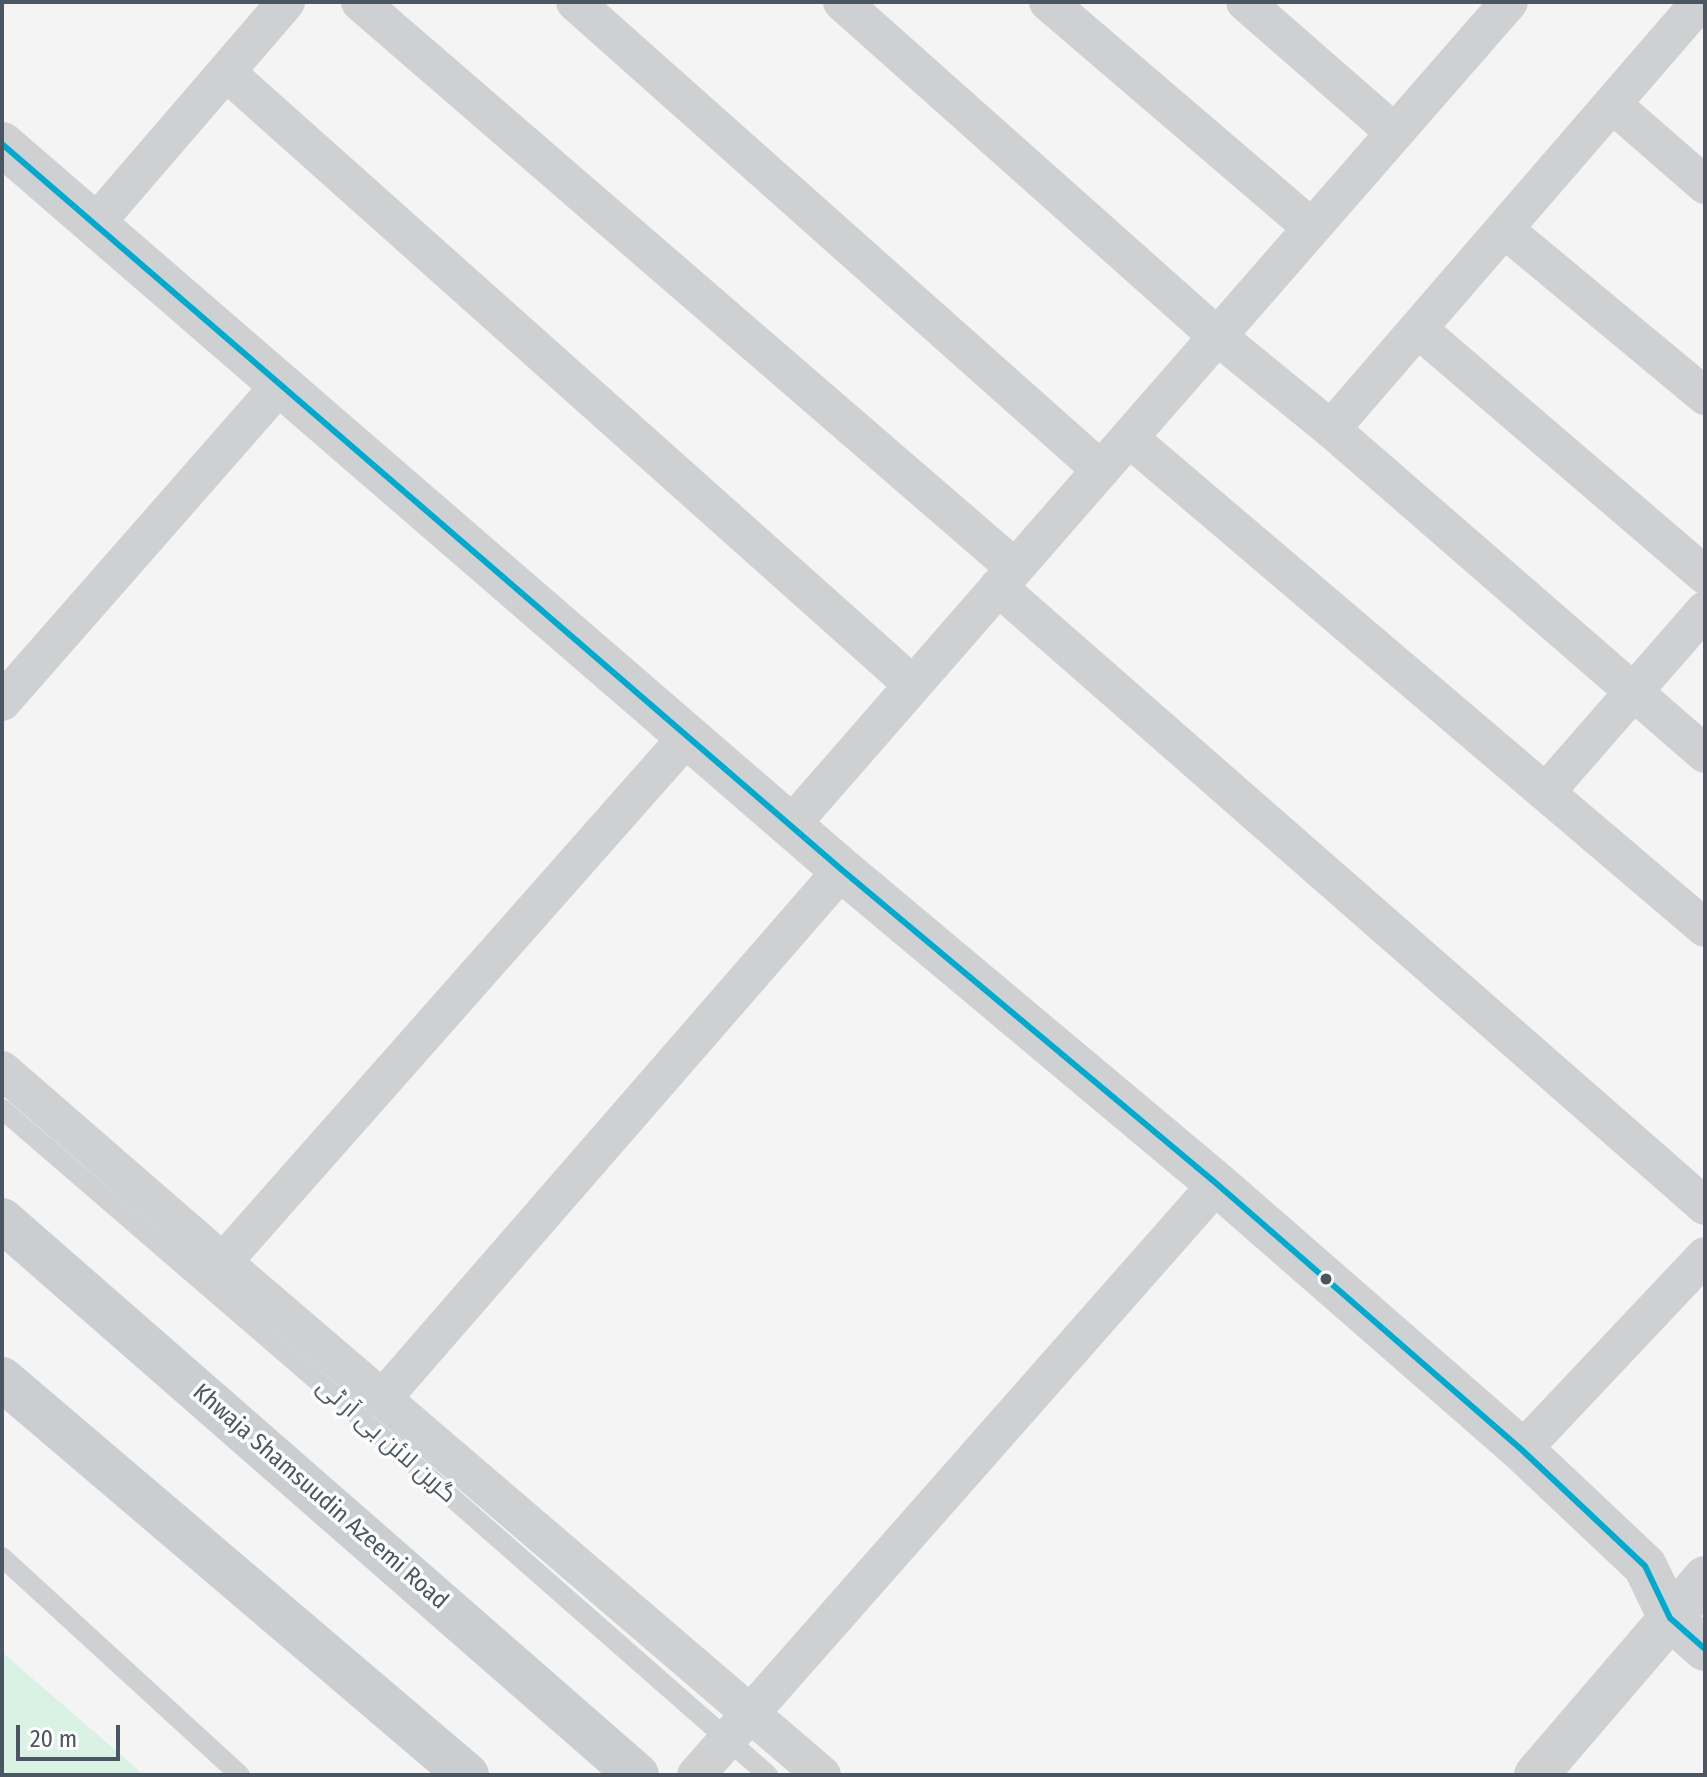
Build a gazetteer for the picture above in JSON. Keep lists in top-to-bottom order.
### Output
{
  "streets": {
    "main road": ["Khwaja Shamsuudin Azeemi Road"],
    "lane": ["گرین لائن بی آر ٹی"]
  },
  "scale_bar": "20 m"
}
